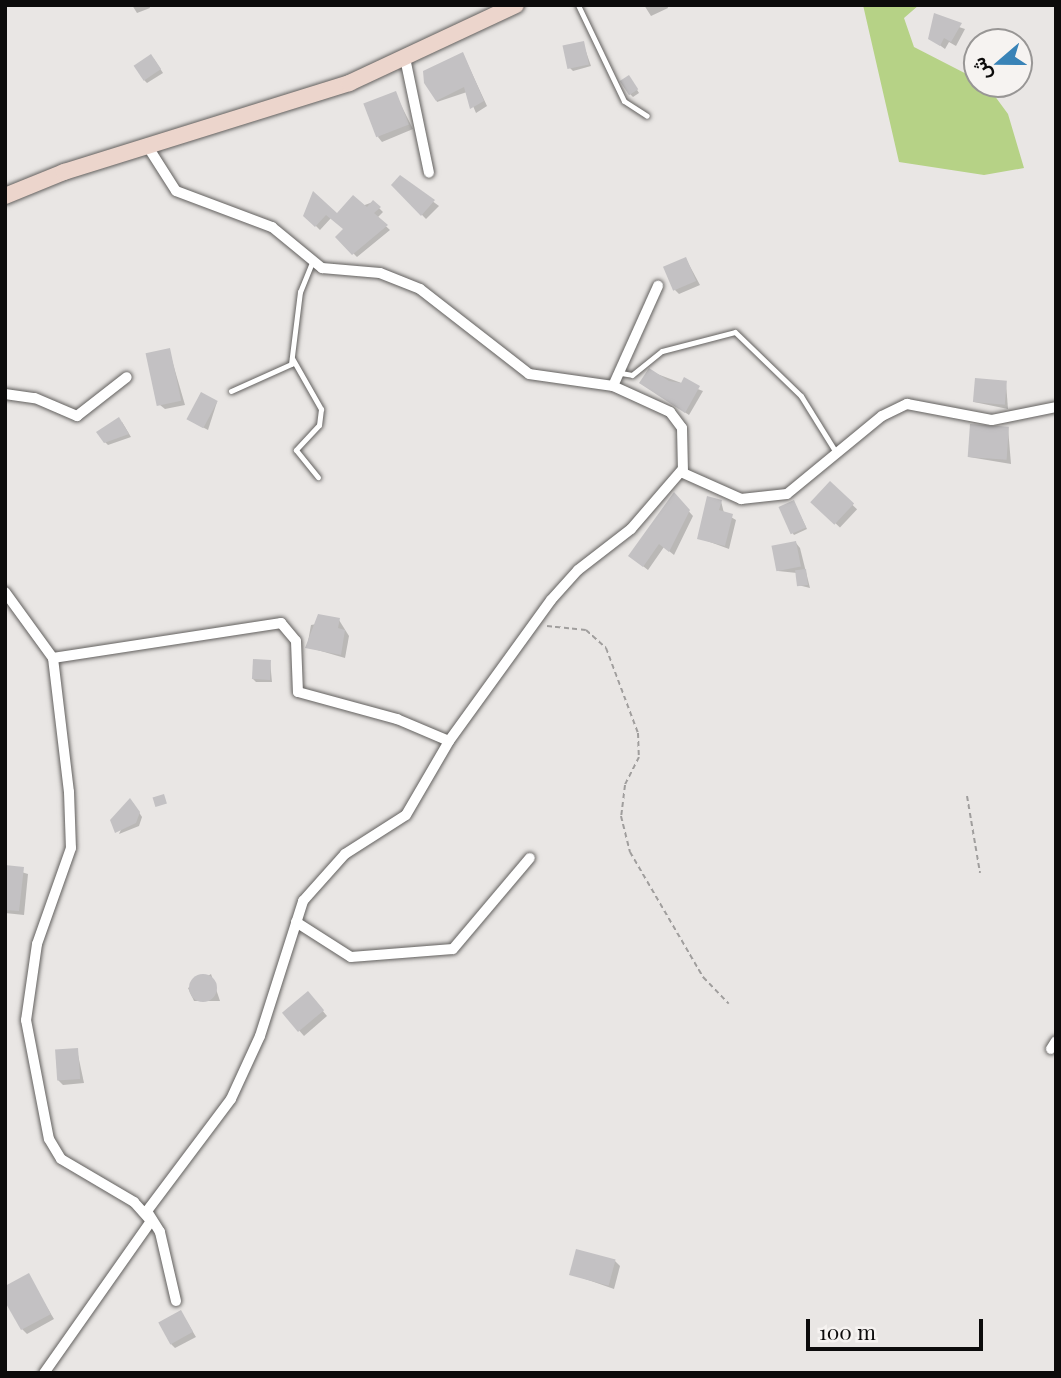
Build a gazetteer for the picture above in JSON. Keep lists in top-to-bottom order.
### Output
{
  "scale_bar": "100 m",
  "north": "left"
}
